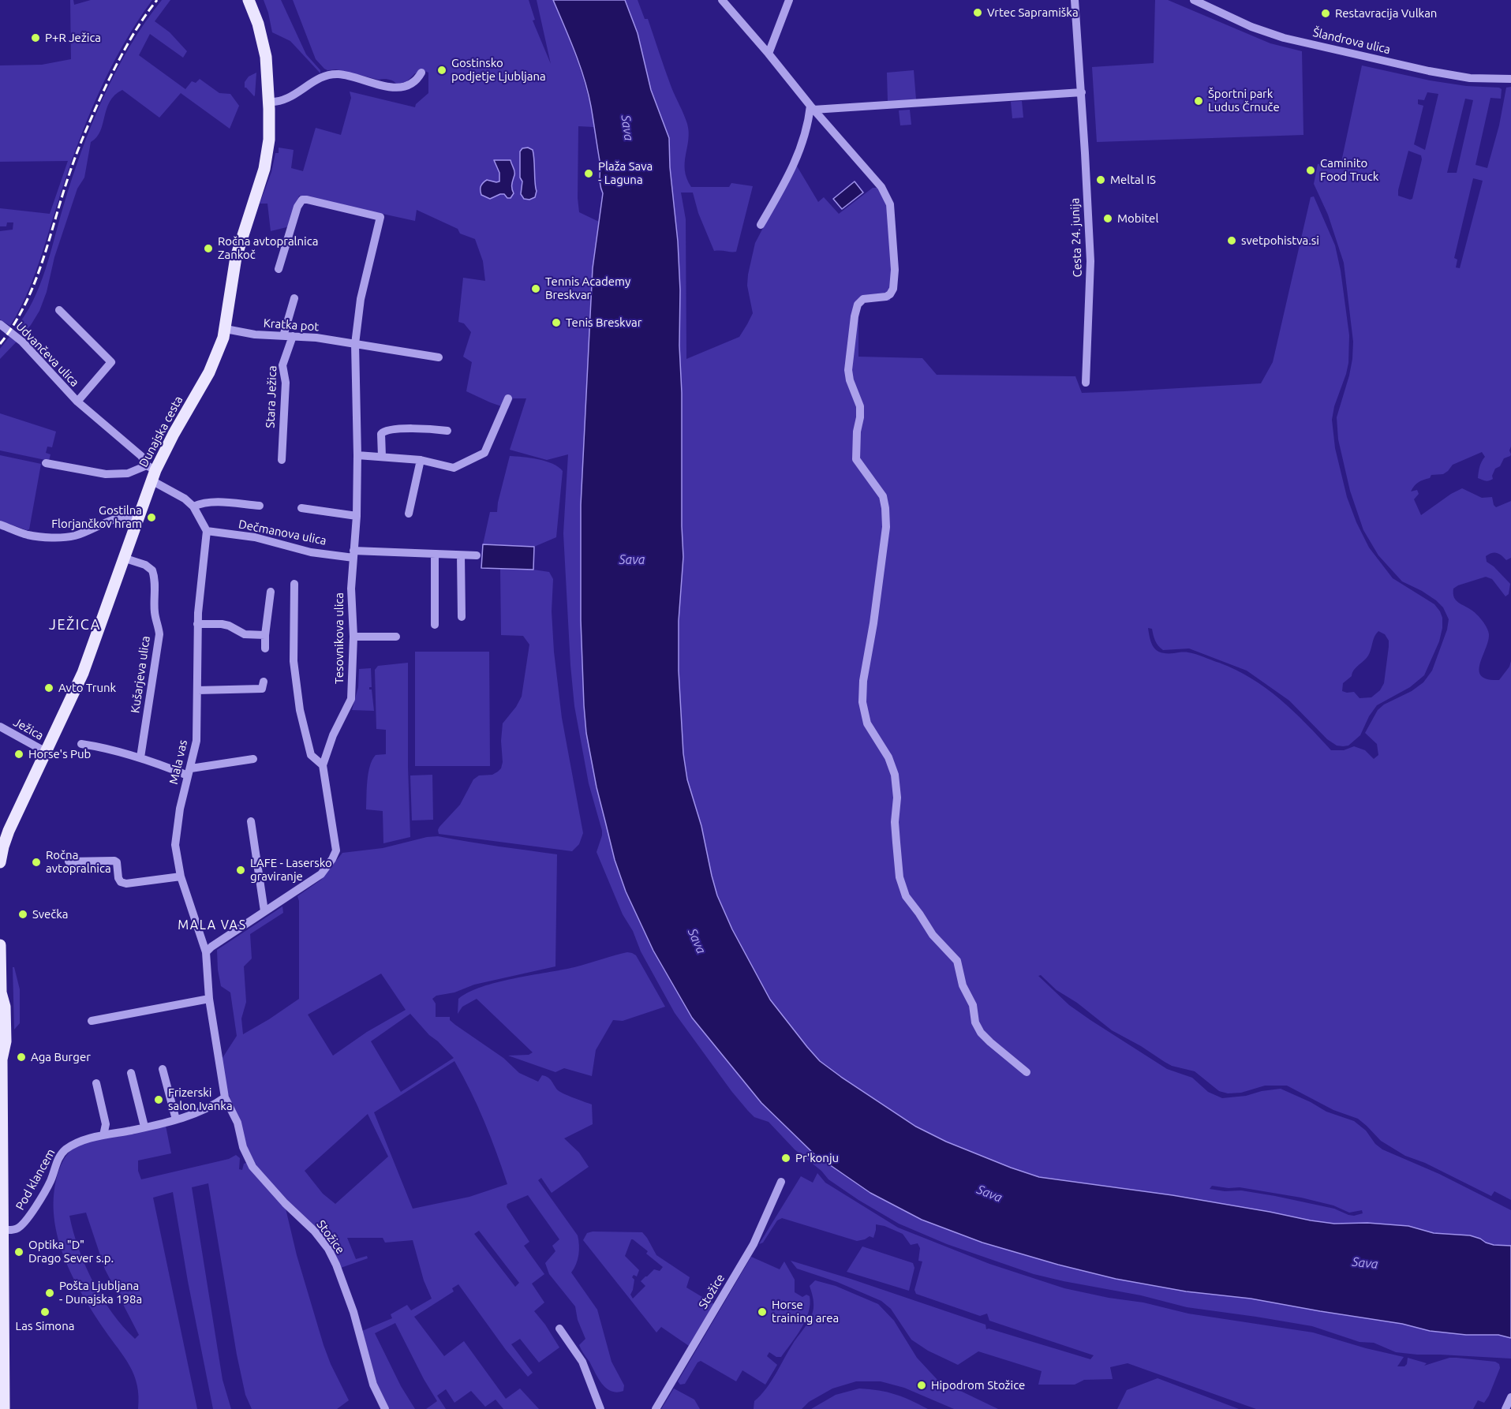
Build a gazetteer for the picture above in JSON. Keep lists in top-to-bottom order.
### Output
{
  "streets": {
    "main road": ["Dunajska cesta"],
    "street": [
      "Šlandrova ulica",
      "Cesta 24. junija",
      "Kratka pot",
      "Udvančeva ulica",
      "Stara Ježica",
      "Dečmanova ulica",
      "Tesovnikova ulica",
      "Kušarjeva ulica",
      "Ježica",
      "Mala vas",
      "Pod klancem",
      "Stožice"
    ]
  },
  "crossings": [
    ["Kratka pot", "Stara Ježica"],
    ["Kratka pot", "Dunajska cesta"],
    ["Kratka pot", "Tesovnikova ulica"],
    ["Udvančeva ulica", "Dunajska cesta"],
    ["Dunajska cesta", "Kušarjeva ulica"],
    ["Dunajska cesta", "Ježica"],
    ["Dečmanova ulica", "Tesovnikova ulica"],
    ["Dečmanova ulica", "Mala vas"],
    ["Tesovnikova ulica", "Mala vas"],
    ["Mala vas", "Pod klancem"],
    ["Mala vas", "Stožice"],
    ["Pod klancem", "Stožice"]
  ],
  "districts": ["JEŽICA", "MALA VAS"],
  "water": ["Sava"],
  "places": [
    "Vrtec Sapramiška",
    "Restavracija Vulkan",
    "P+R Ježica",
    "Gostinsko podjetje Ljubljana",
    "Športni park Ludus Črnuče",
    "Caminito Food Truck",
    "Plaža Sava - Laguna",
    "Meltal IS",
    "Mobitel",
    "svetpohistva.si",
    "Ročna avtopralnica Zankoč",
    "Tennis Academy Breskvar",
    "Tenis Breskvar",
    "Gostilna Florjančkov hram",
    "Avto Trunk",
    "Horse's Pub",
    "Ročna avtopralnica",
    "LAFE - Lasersko graviranje",
    "Svečka",
    "Aga Burger",
    "Frizerski salon Ivanka",
    "Pr'konju",
    "Optika \"D\" Drago Sever s.p.",
    "Pošta Ljubljana - Dunajska 198a",
    "Las Simona",
    "Horse training area",
    "Hipodrom Stožice"
  ]
}
